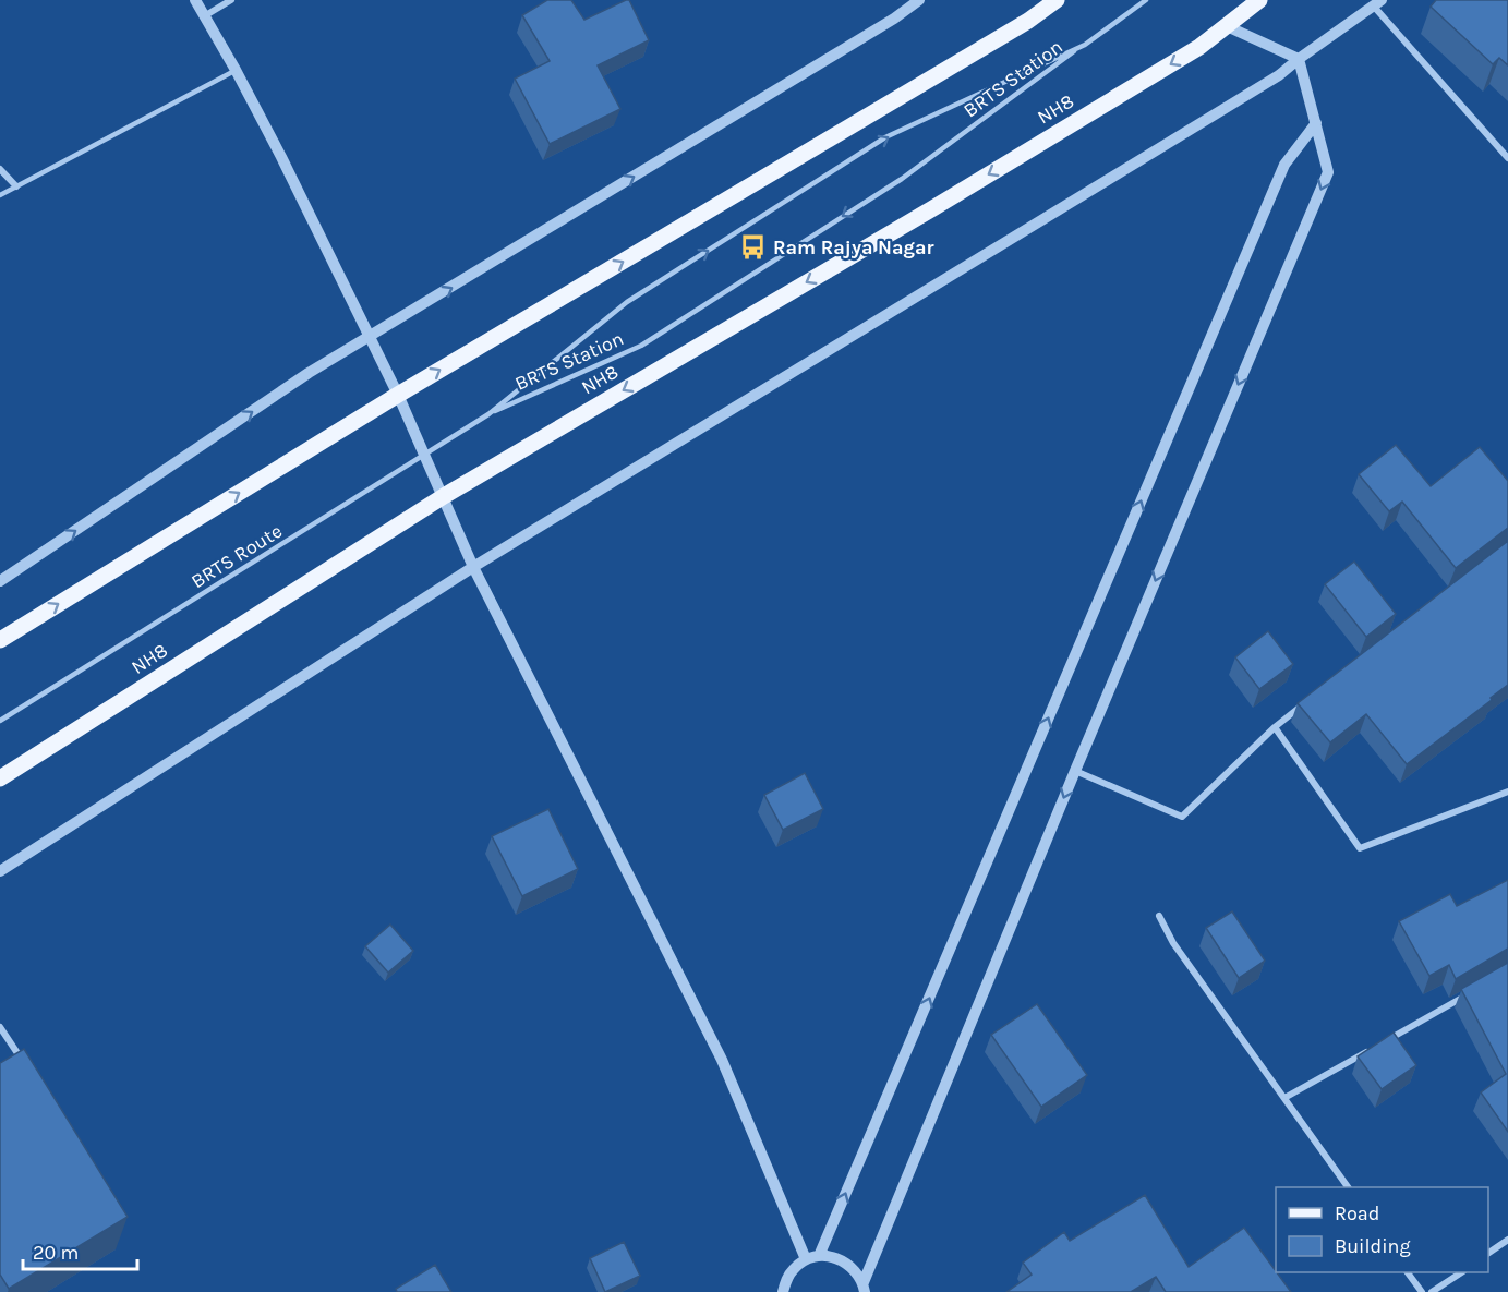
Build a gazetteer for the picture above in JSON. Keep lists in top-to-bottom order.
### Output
{
  "streets": {
    "main road": ["NH8"],
    "lane": ["BRTS Station", "BRTS Route"]
  },
  "crossings": [
    ["BRTS Station", "BRTS Route"]
  ],
  "places": {
    "bus stop": ["Ram Rajya Nagar"]
  },
  "legend": ["Road", "Building"],
  "scale_bar": "20 m"
}
